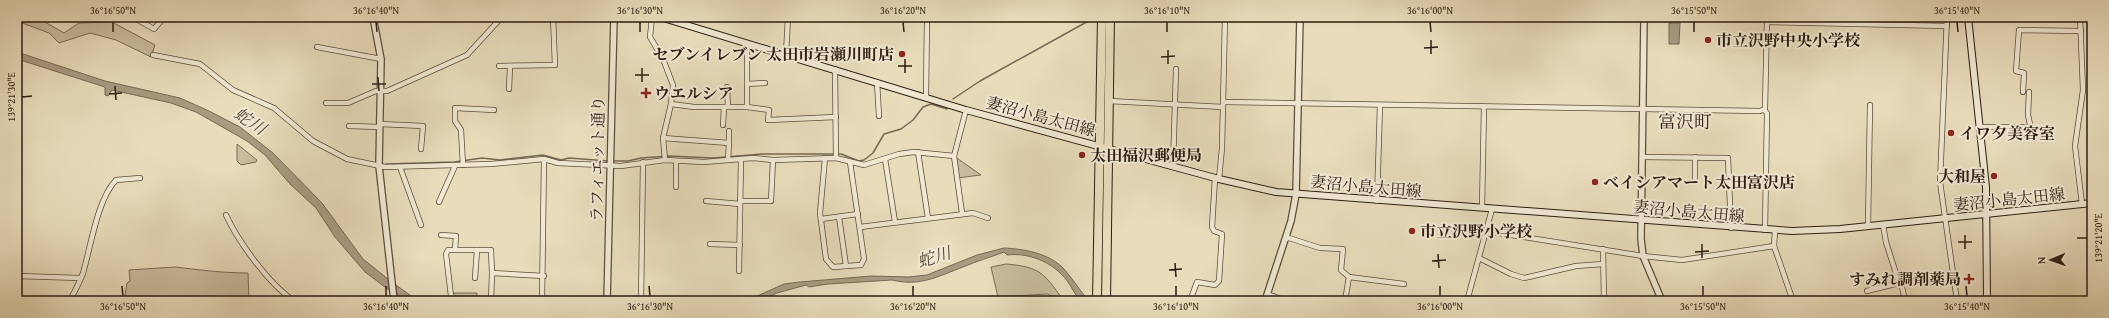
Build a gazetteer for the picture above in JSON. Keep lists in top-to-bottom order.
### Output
{
  "streets": {
    "main road": ["妻沼小島太田線"],
    "street": ["ラフィエット通り"]
  },
  "districts": ["富沢町"],
  "water": ["蛇川"],
  "places": {
    "other": [
      "市立沢野中央小学校",
      "セブンイレブン 太田市岩瀬川町店",
      "イワ夕美容室",
      "太田福沢郵便局",
      "大和屋",
      "ベイシアマート太田富沢店",
      "市立沢野小学校"
    ],
    "health": ["ウエルシア", "すみれ調剤薬局"]
  },
  "north": "left",
  "coordinates": [
    "36°16'50\"N",
    "36°16'40\"N",
    "36°16'30\"N",
    "36°16'20\"N",
    "36°16'10\"N",
    "36°16'00\"N",
    "36°15'50\"N",
    "36°15'40\"N",
    "139°21'30\"E",
    "139°21'20\"E"
  ]
}
